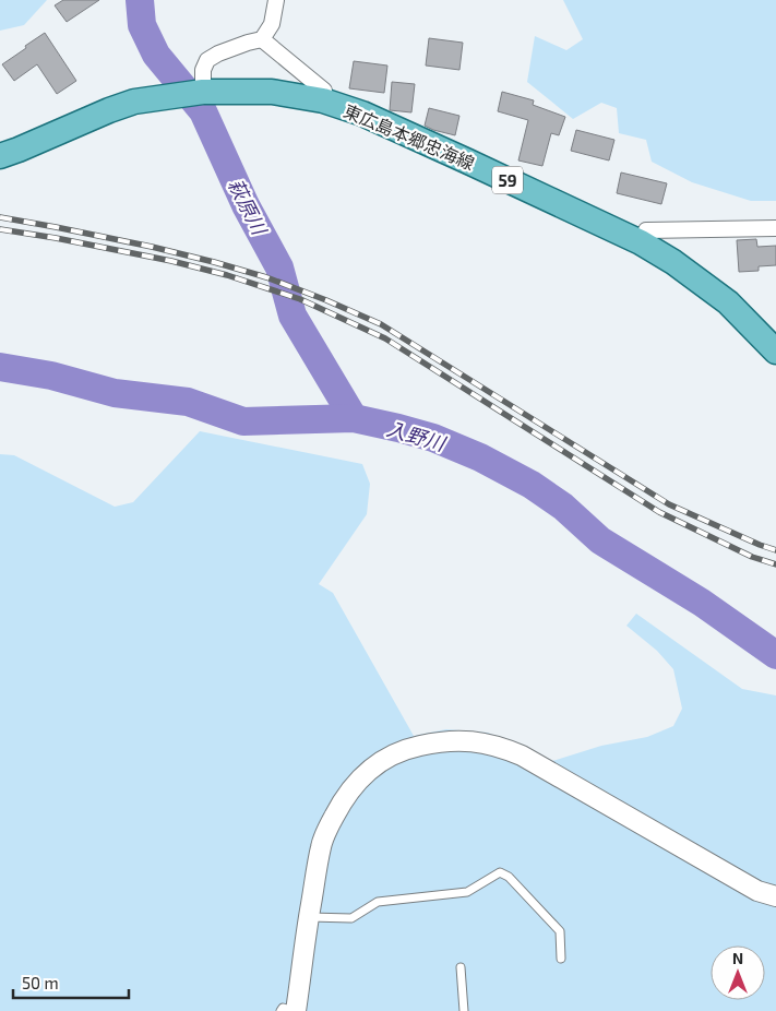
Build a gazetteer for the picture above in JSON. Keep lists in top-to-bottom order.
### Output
{
  "streets": {
    "main road": ["東広島本郷忠海線", "59"]
  },
  "water": ["萩原川", "入野川"],
  "scale_bar": "50 m",
  "north": "top"
}
